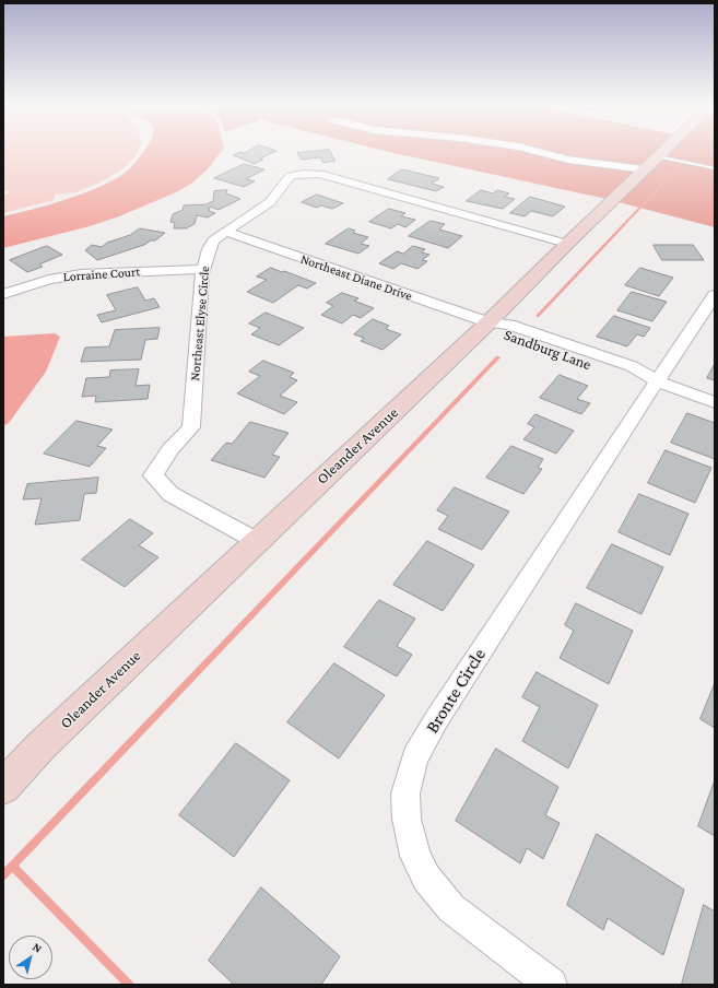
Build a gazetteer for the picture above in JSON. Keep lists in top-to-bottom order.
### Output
{
  "streets": {
    "street": [
      "Lorraine Court",
      "Northeast Diane Drive",
      "Northeast Elyse Circle",
      "Sandburg Lane",
      "Oleander Avenue",
      "Bronte Circle"
    ]
  },
  "crossings": [
    ["Lorraine Court", "Northeast Elyse Circle"],
    ["Northeast Diane Drive", "Northeast Elyse Circle"],
    ["Northeast Diane Drive", "Sandburg Lane"],
    ["Northeast Diane Drive", "Oleander Avenue"],
    ["Northeast Elyse Circle", "Oleander Avenue"],
    ["Sandburg Lane", "Oleander Avenue"],
    ["Sandburg Lane", "Bronte Circle"]
  ],
  "north": "top right"
}
